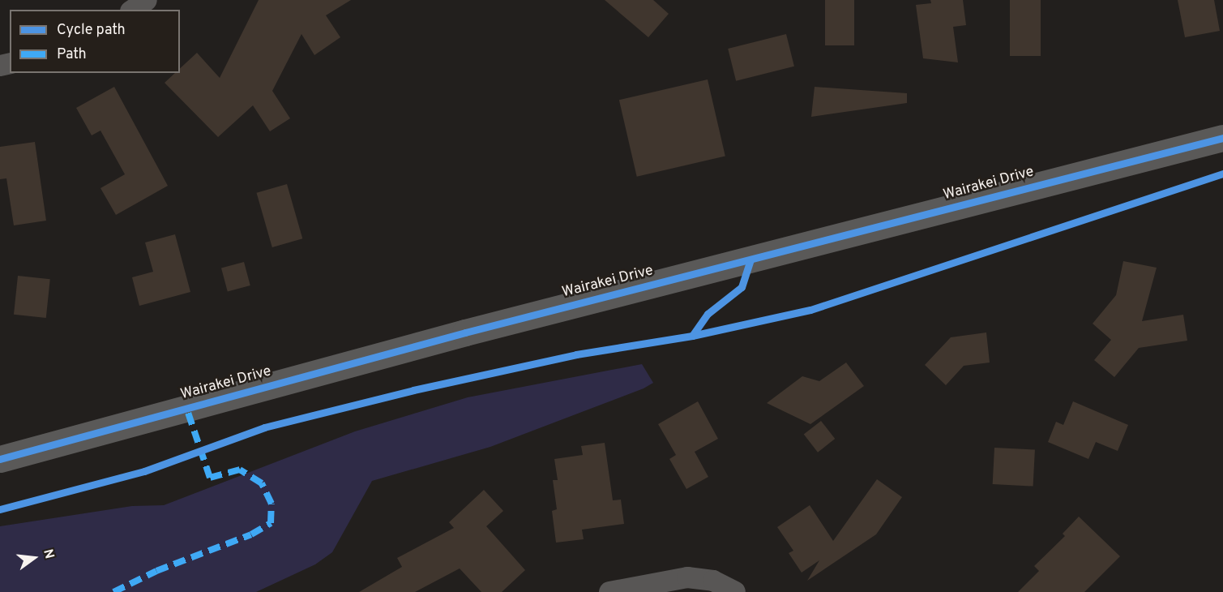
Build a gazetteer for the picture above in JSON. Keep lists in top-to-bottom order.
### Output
{
  "streets": {
    "main road": ["Wairakei Drive"]
  },
  "legend": ["Cycle path", "Path"],
  "north": "right"
}
